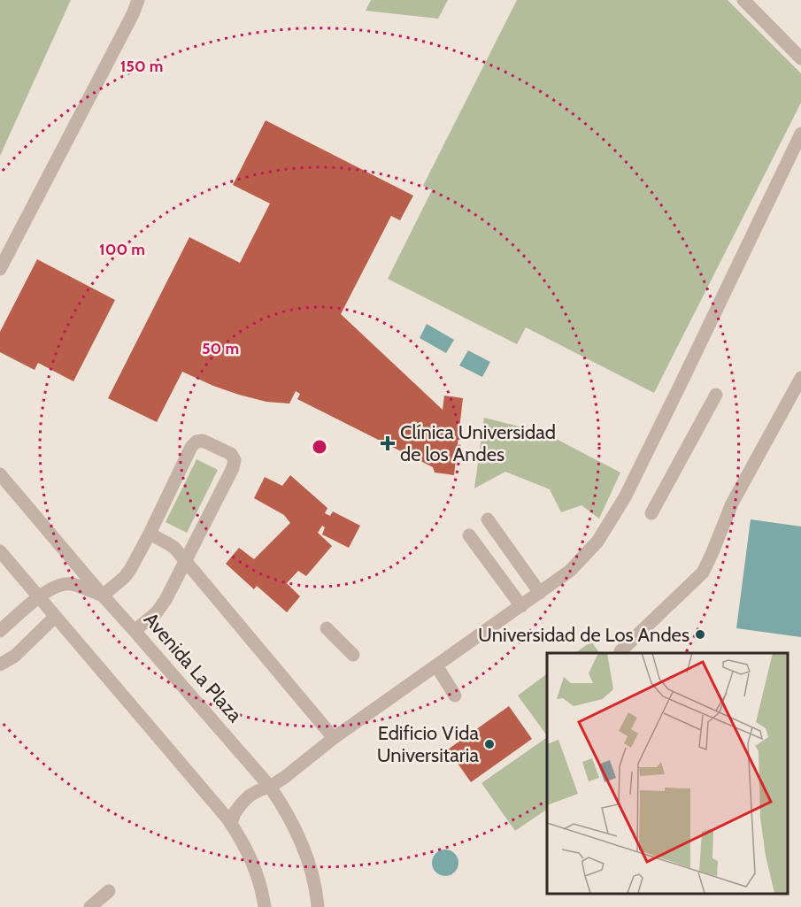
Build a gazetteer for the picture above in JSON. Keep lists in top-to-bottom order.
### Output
{
  "streets": {
    "street": ["Avenida La Plaza"]
  },
  "places": {
    "health": ["Clínica Universidad de los Andes"],
    "other": ["Universidad de Los Andes", "Edificio Vida Universitaria"]
  },
  "rings": ["150 m", "100 m", "50 m"]
}
